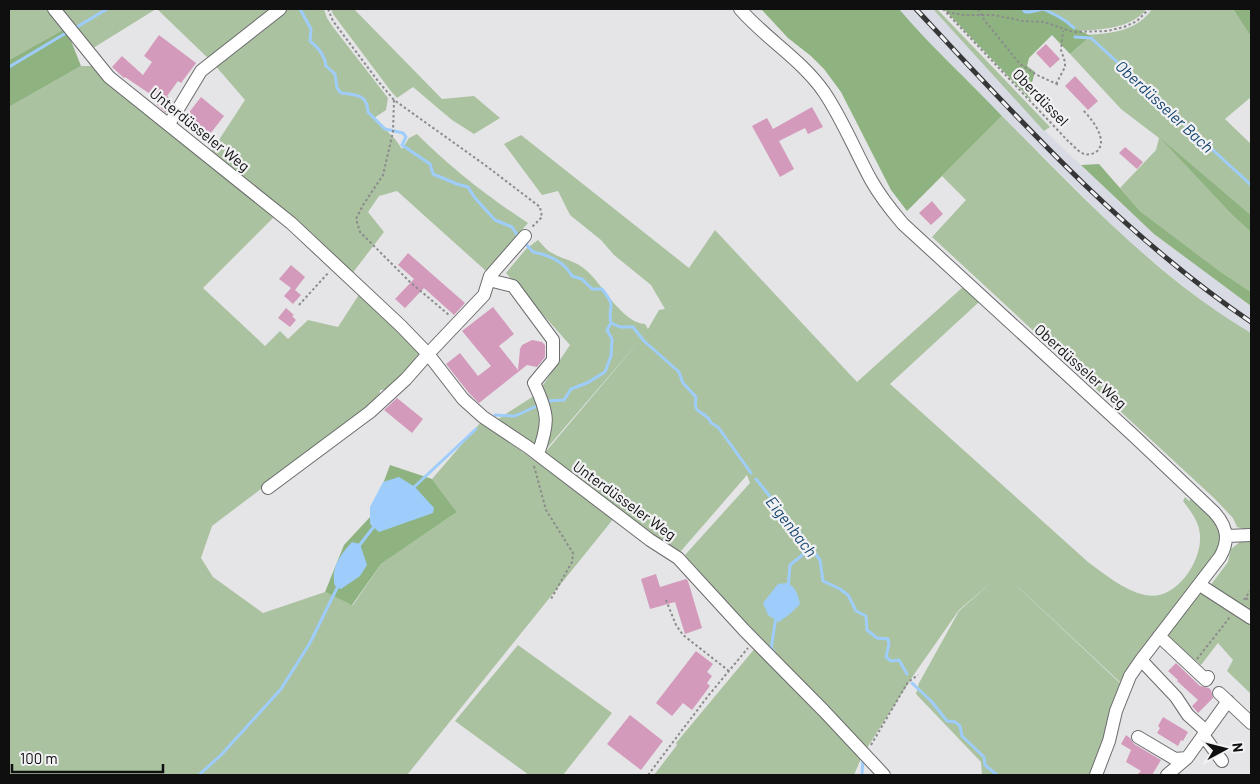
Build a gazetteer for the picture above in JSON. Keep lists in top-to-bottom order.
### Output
{
  "streets": {
    "street": ["Unterdüsseler Weg", "Oberdüsseler Weg"],
    "path": ["Oberdüssel"]
  },
  "water": ["Oberdüsseler Bach", "Eigenbach"],
  "scale_bar": "100 m",
  "north": "right"
}
